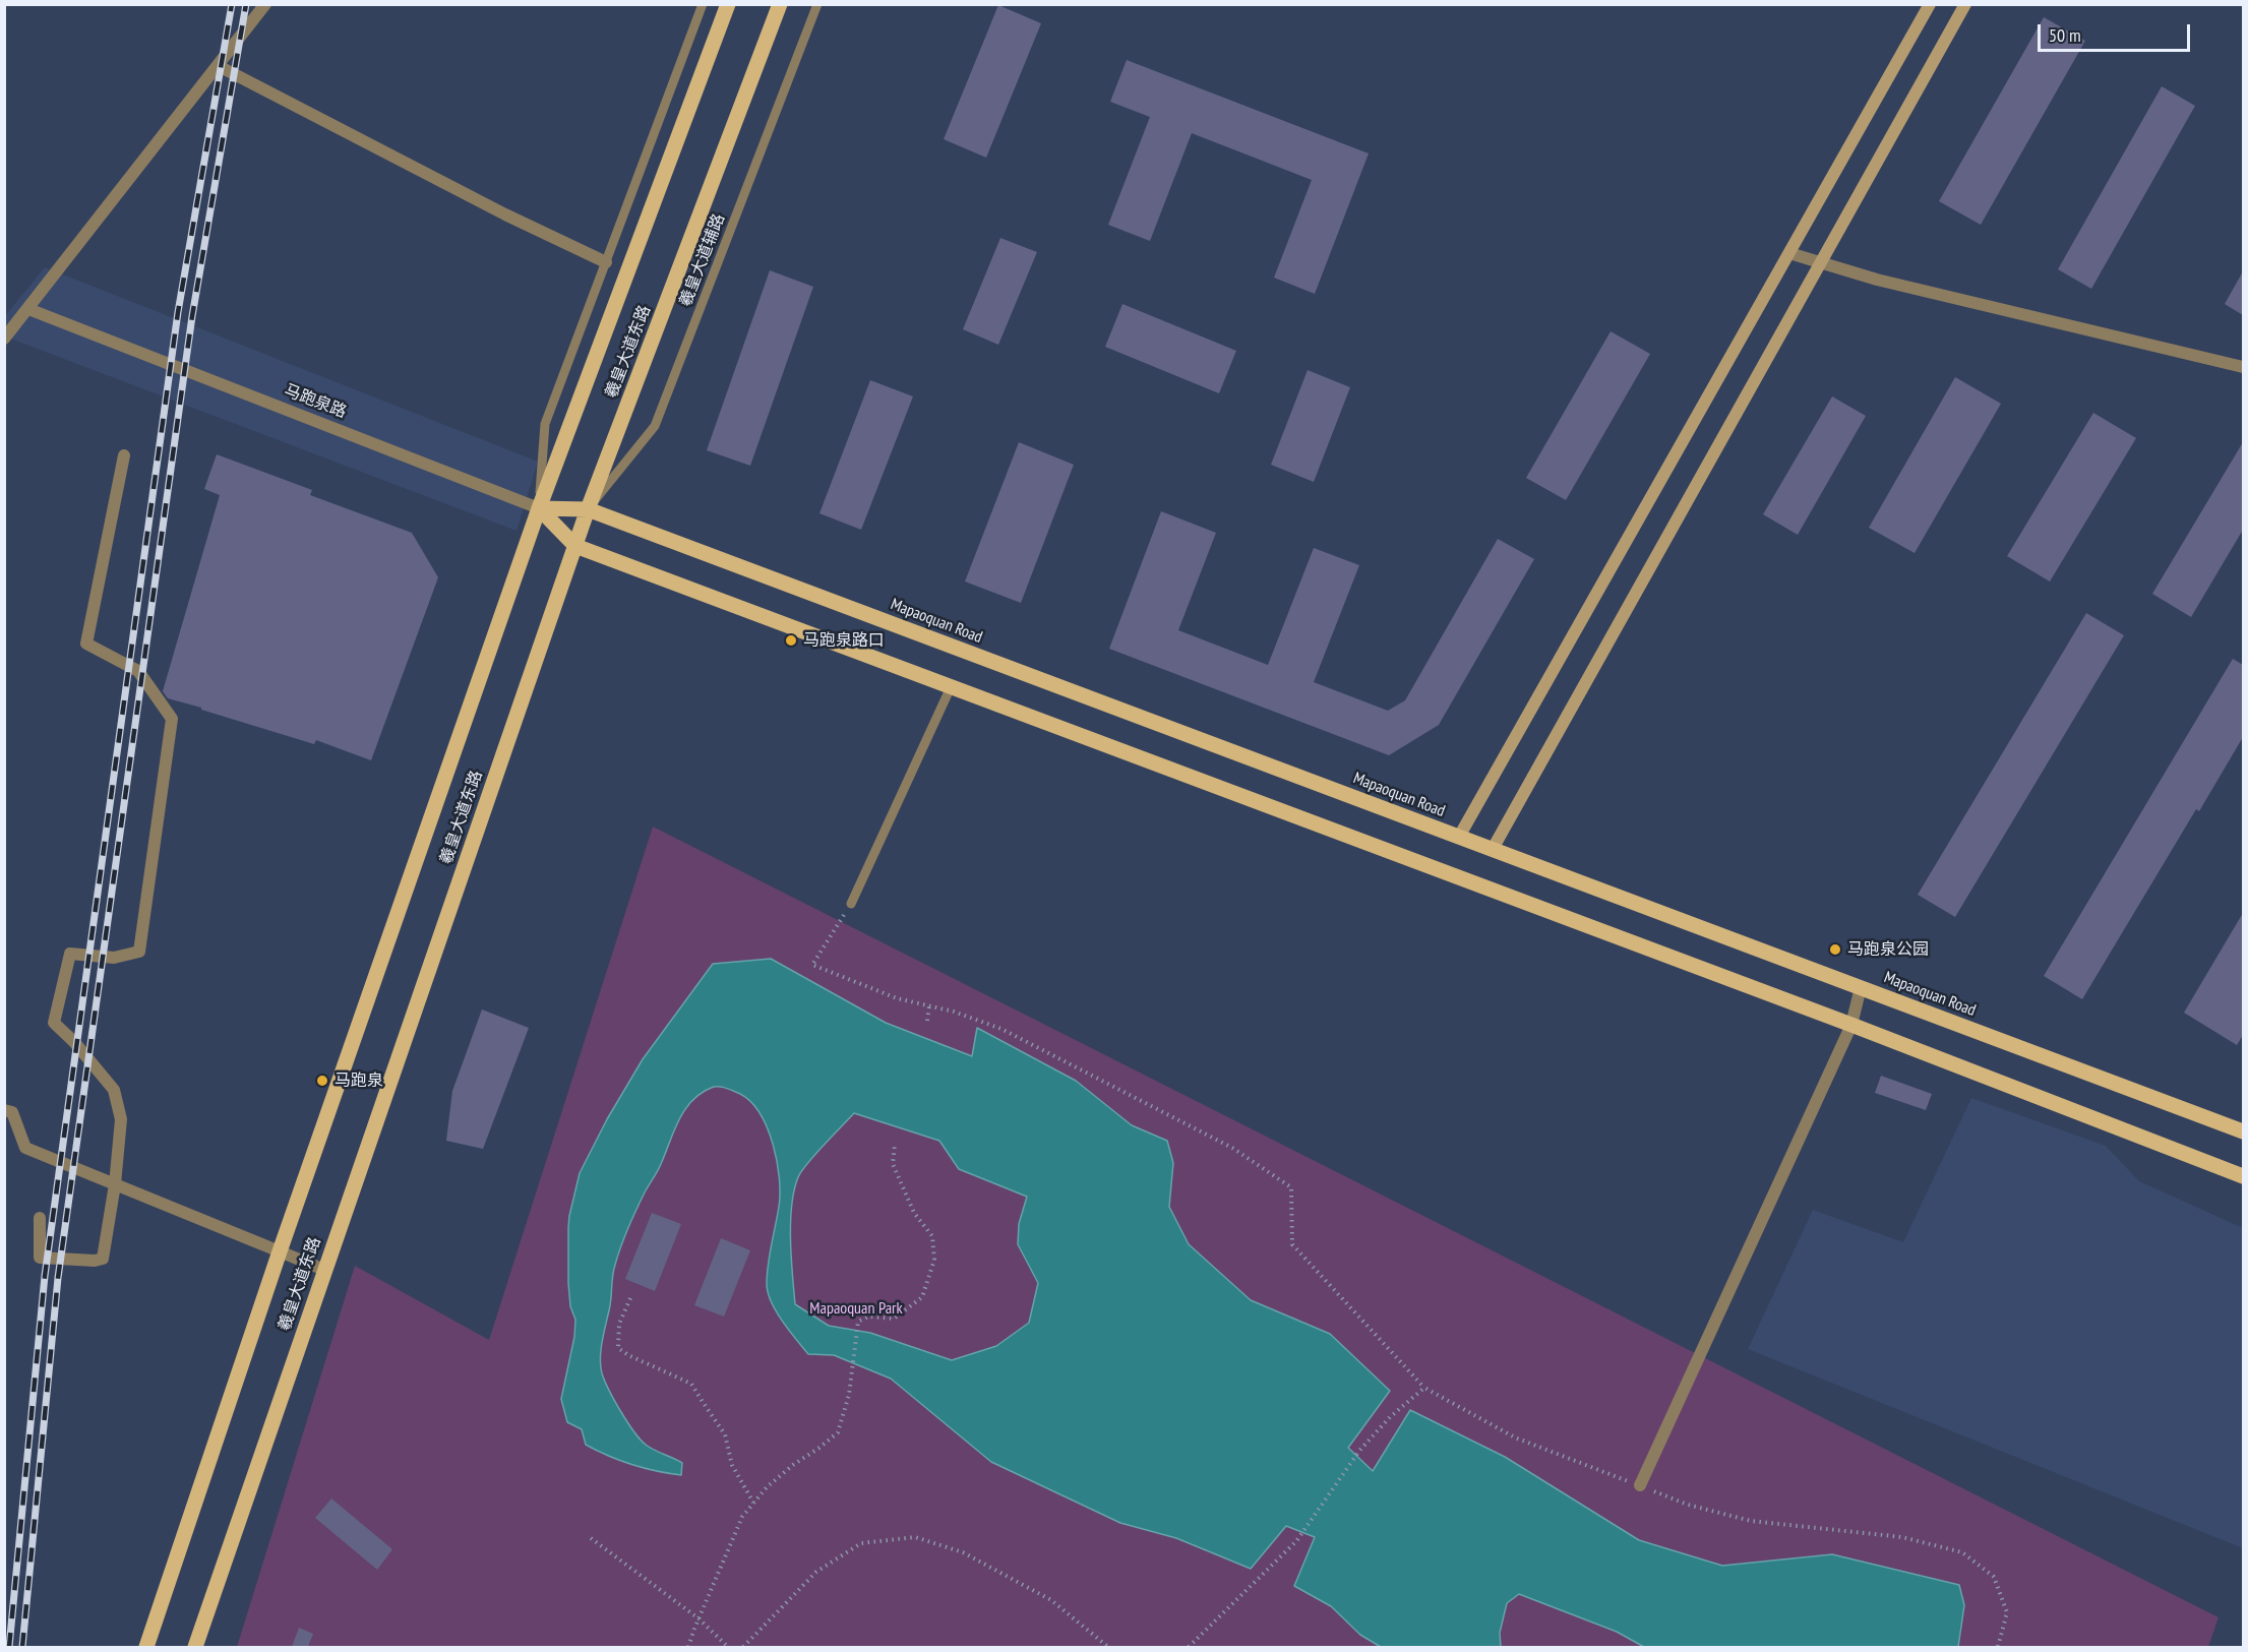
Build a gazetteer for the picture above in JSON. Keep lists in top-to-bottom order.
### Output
{
  "streets": {
    "main road": ["羲皇大道东路", "马跑泉路", "Mapaoquan Road"],
    "lane": ["羲皇大道辅路"]
  },
  "crossings": [
    ["羲皇大道辅路", "羲皇大道东路"],
    ["羲皇大道辅路", "Mapaoquan Road"],
    ["羲皇大道东路", "马跑泉路"],
    ["羲皇大道东路", "Mapaoquan Road"],
    ["马跑泉路", "Mapaoquan Road"]
  ],
  "parks": ["Mapaoquan Park"],
  "places": ["马跑泉路口", "马跑泉公园", "马跑泉"],
  "scale_bar": "50 m"
}
